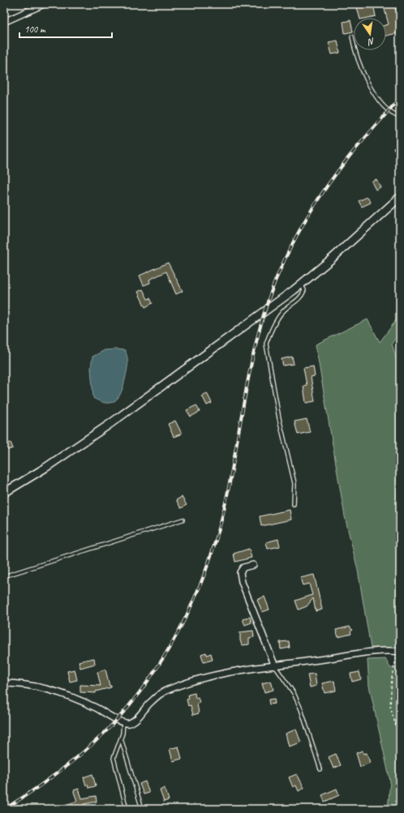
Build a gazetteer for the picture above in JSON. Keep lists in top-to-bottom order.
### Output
{
  "scale_bar": "100 m",
  "north": "bottom"
}
